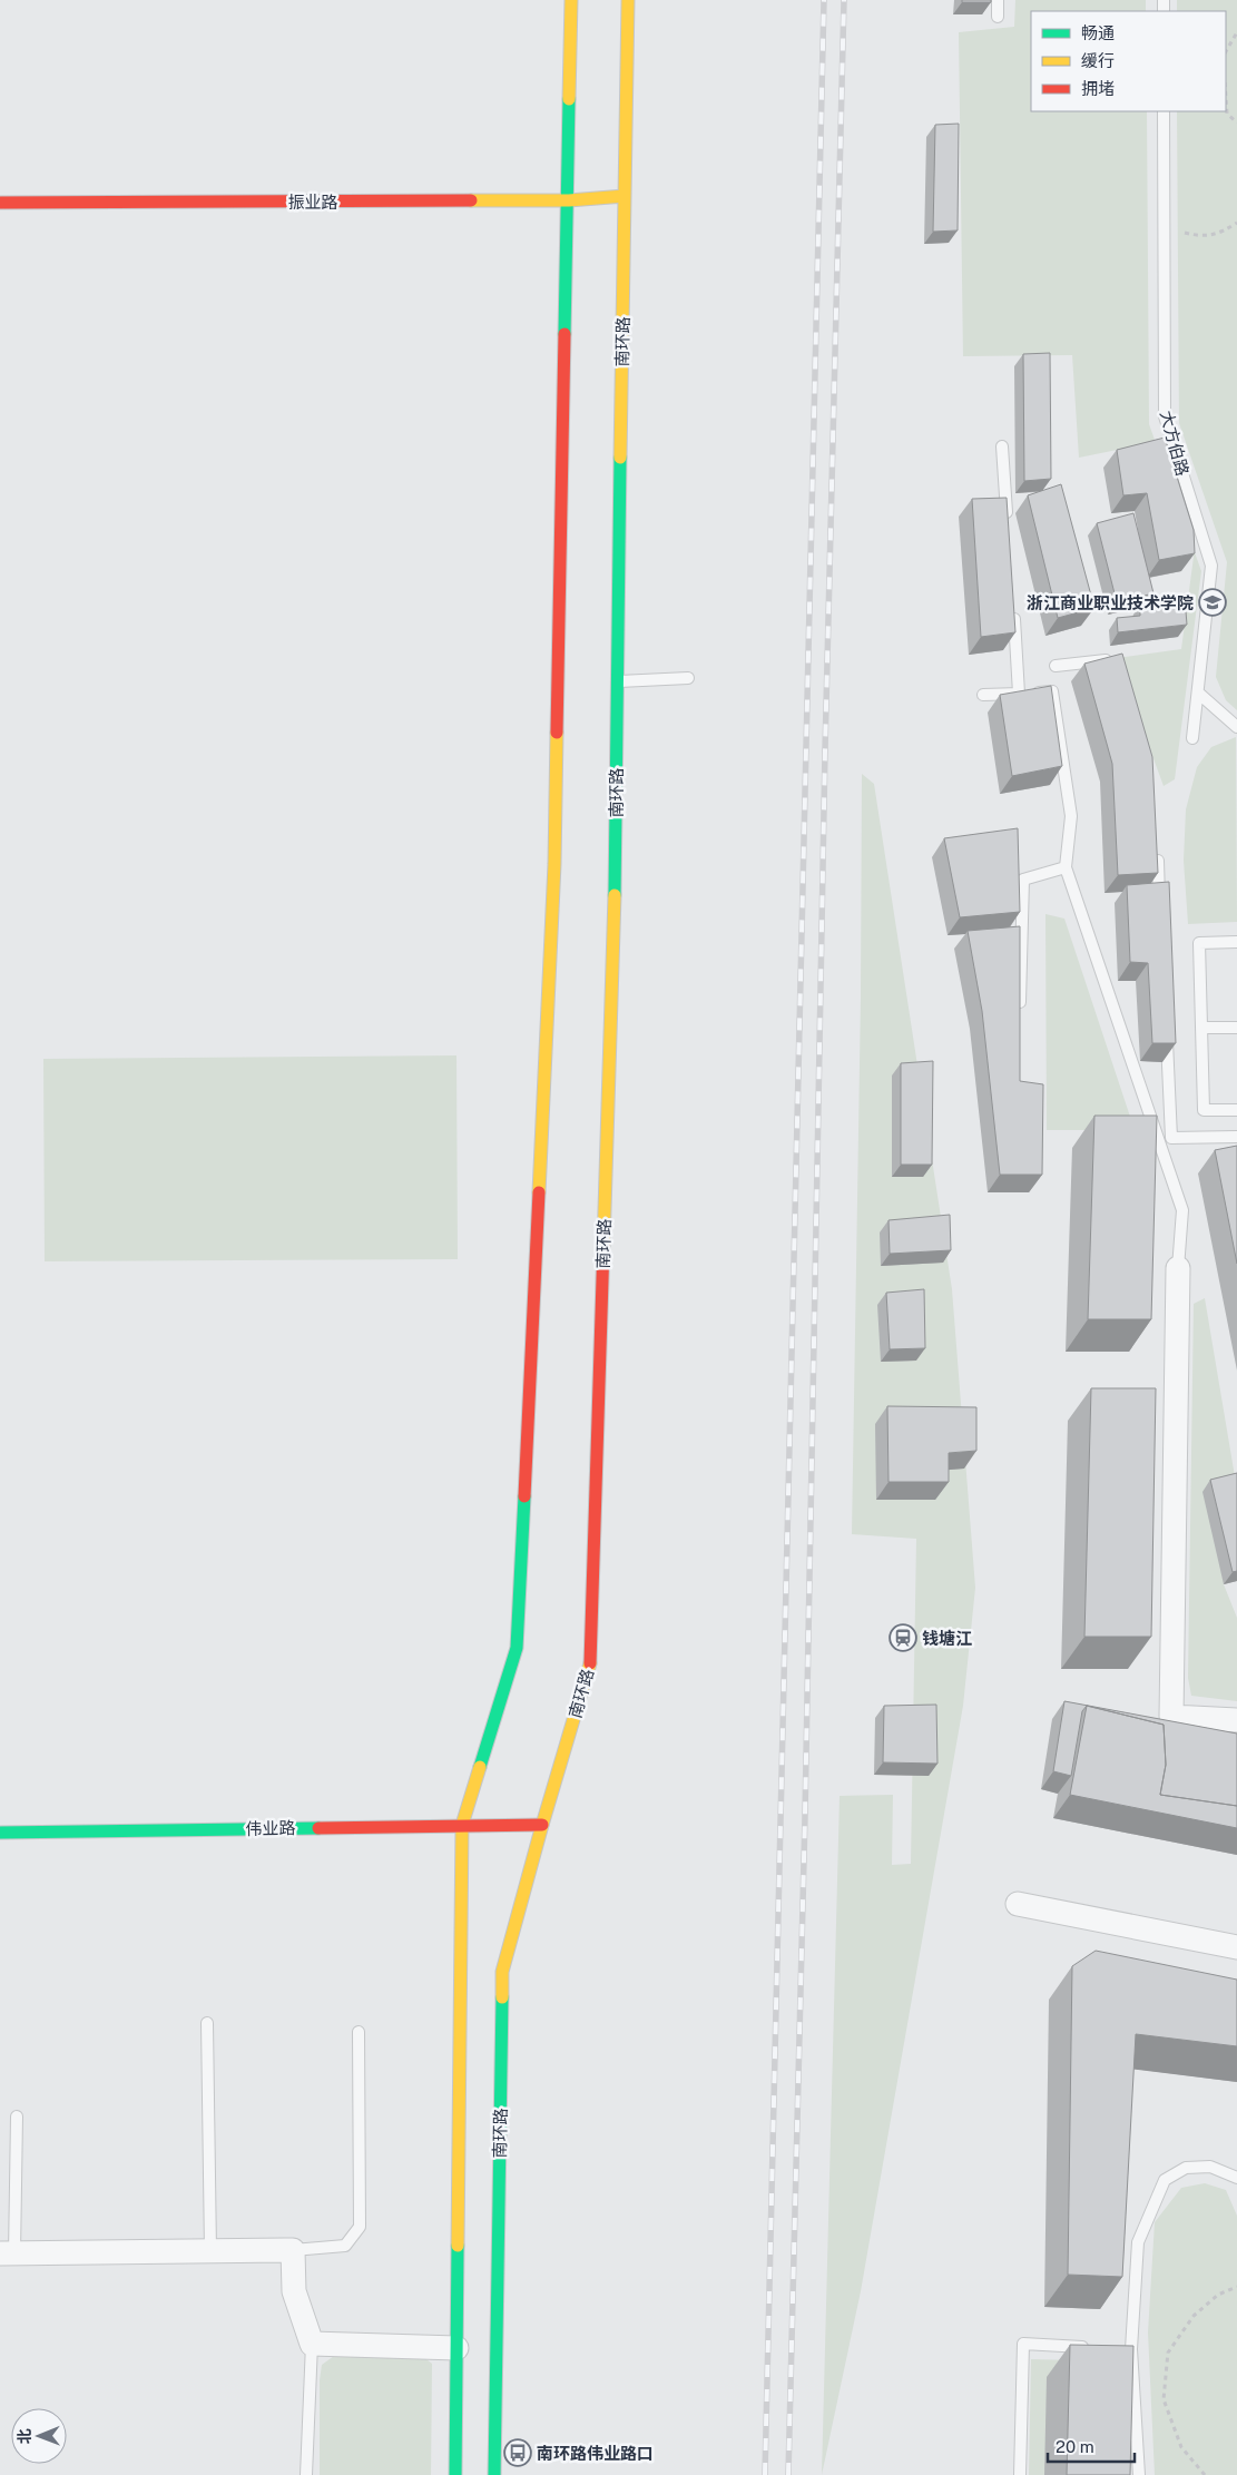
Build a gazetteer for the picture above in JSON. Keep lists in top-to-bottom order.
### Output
{
  "streets": {
    "main road": ["振业路", "南环路", "伟业路"],
    "lane": ["大方伯路"]
  },
  "crossings": [
    ["振业路", "南环路"],
    ["南环路", "伟业路"]
  ],
  "places": {
    "school or university": ["浙江商业职业技术学院"],
    "station": ["钱塘江"],
    "bus stop": ["南环路伟业路口"]
  },
  "legend": ["畅通", "缓行", "拥堵"],
  "scale_bar": "20 m",
  "north": "left"
}
